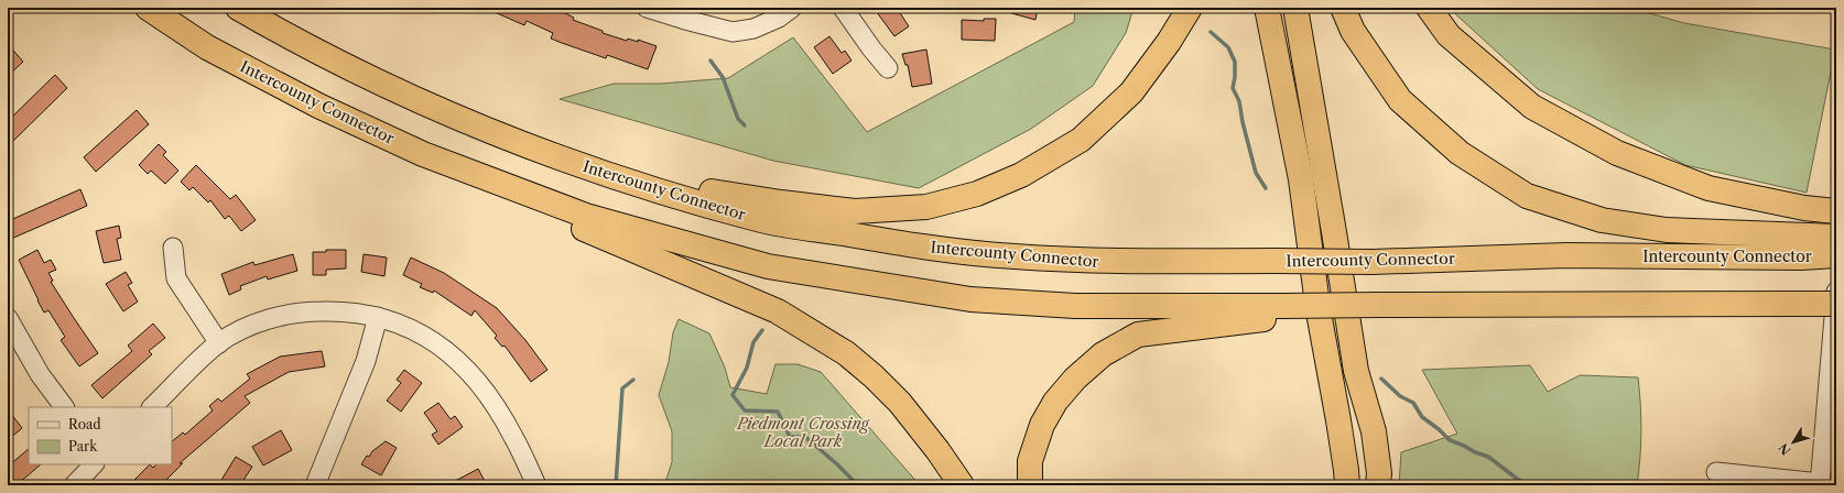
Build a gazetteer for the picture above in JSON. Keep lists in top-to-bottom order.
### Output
{
  "streets": {
    "highway": ["Intercounty Connector"]
  },
  "parks": ["Piedmont Crossing Local Park"],
  "legend": ["Road", "Park"],
  "north": "bottom left"
}
